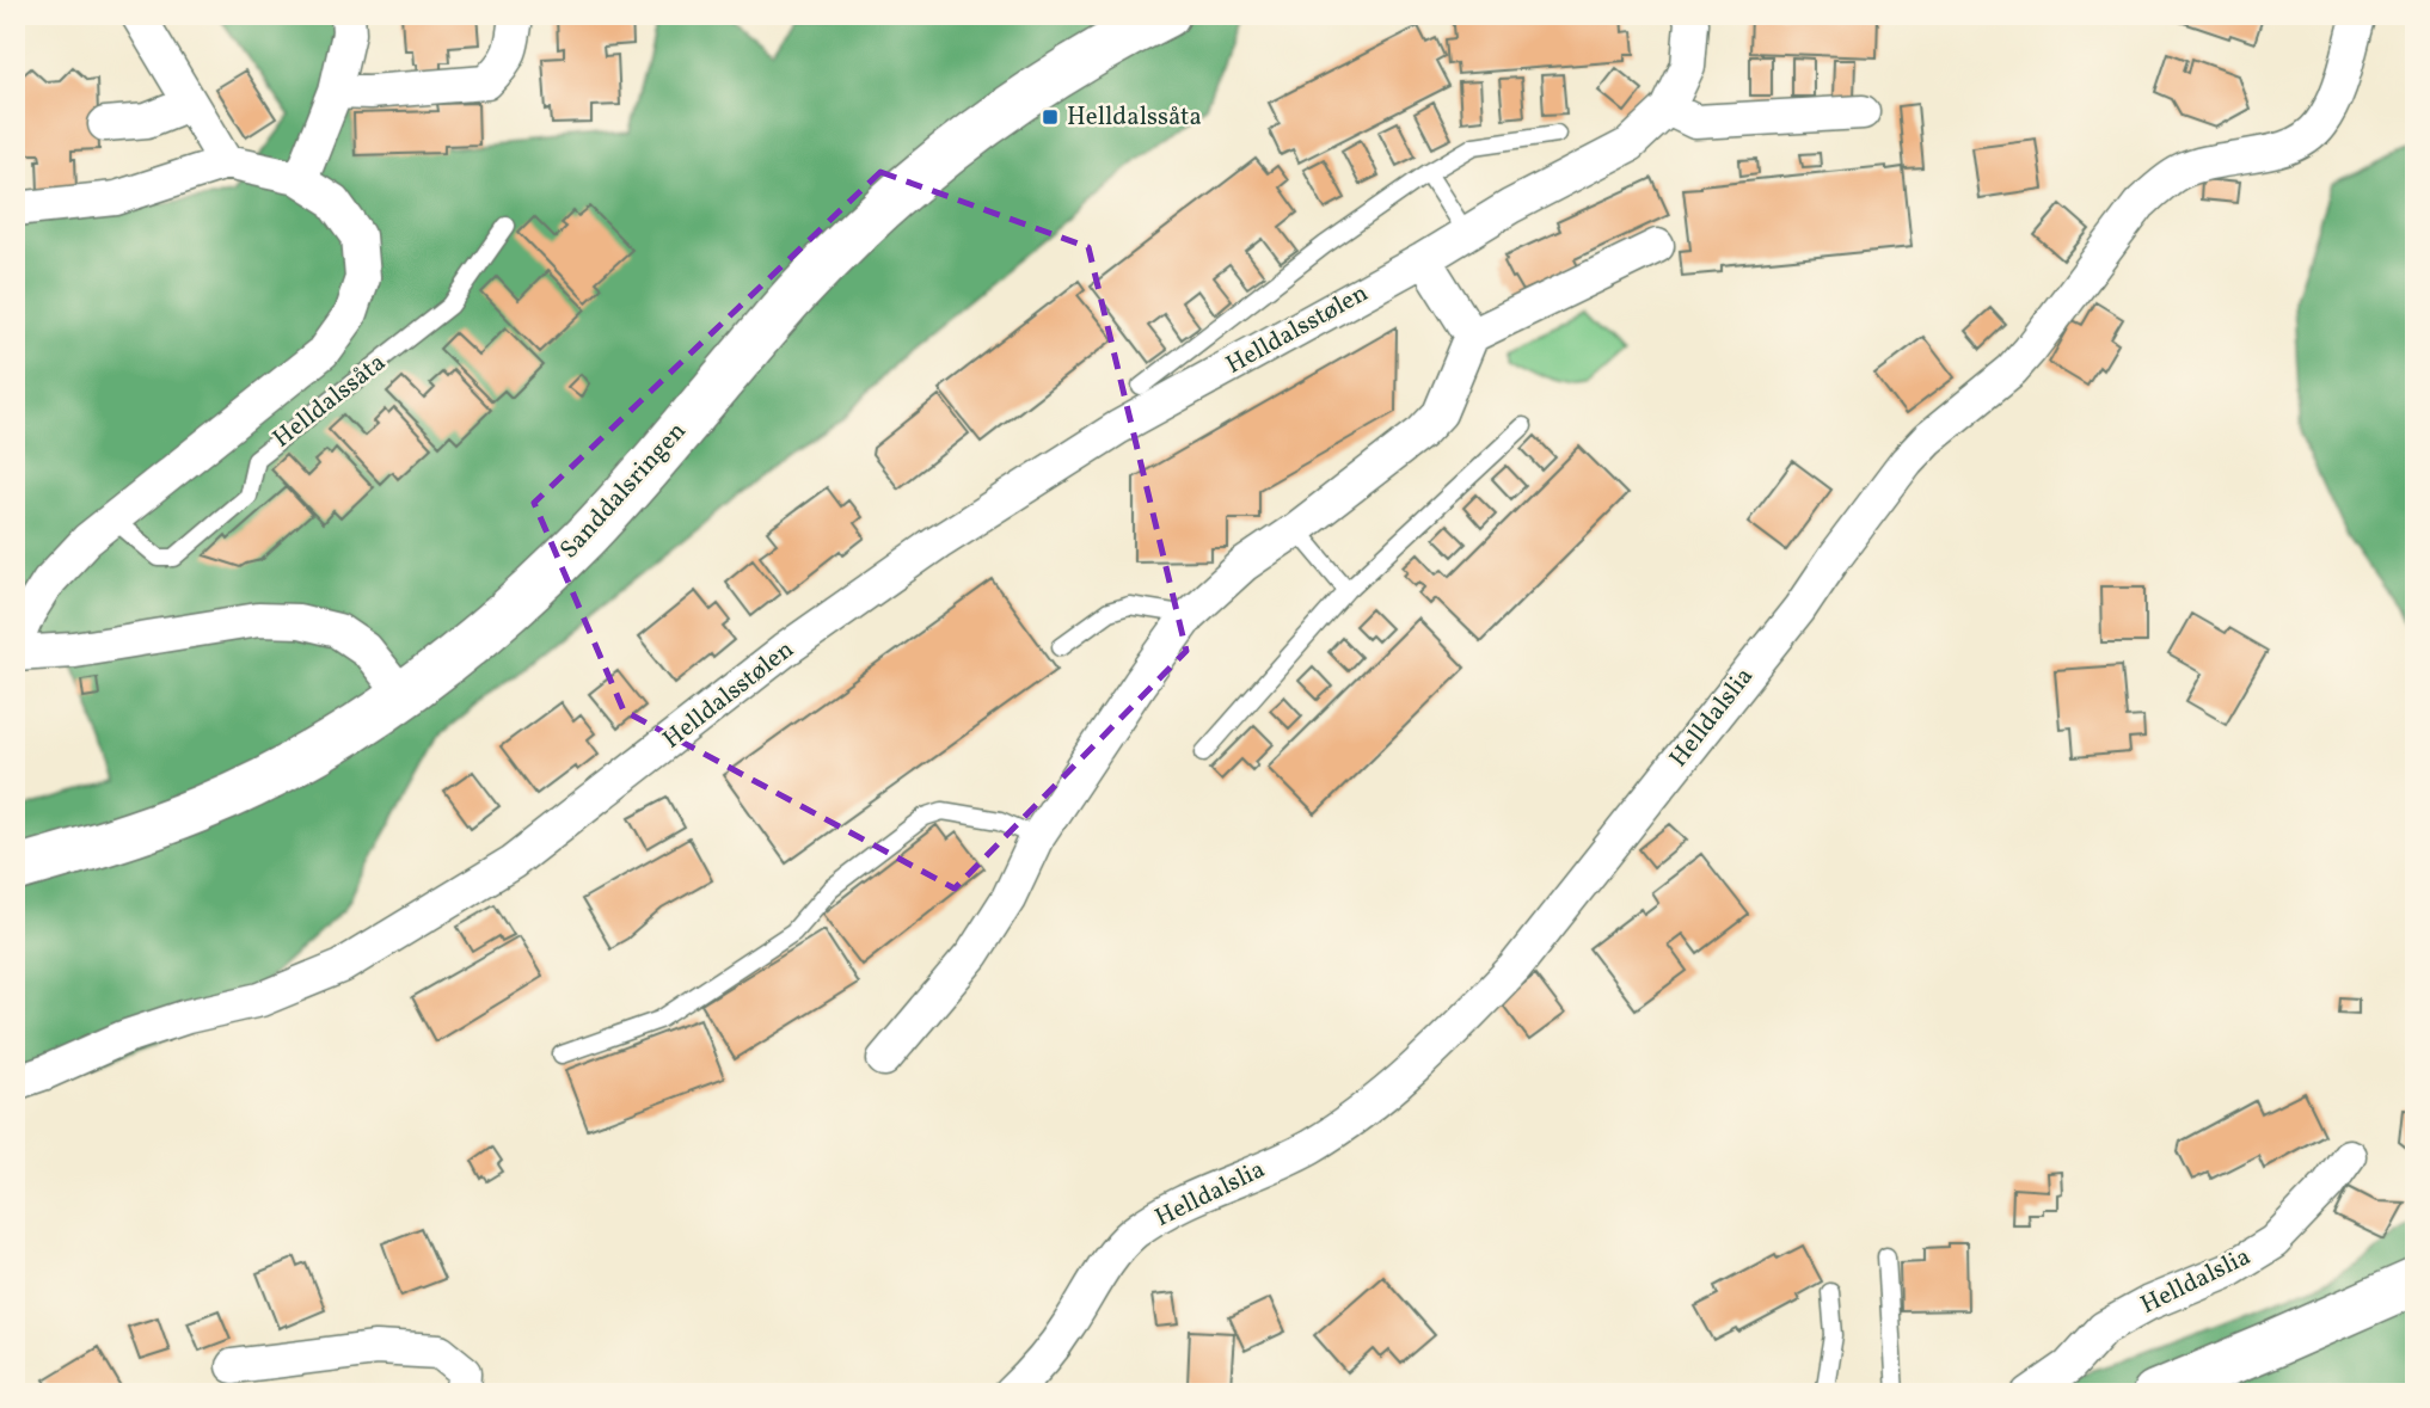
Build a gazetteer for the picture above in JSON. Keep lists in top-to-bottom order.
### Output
{
  "streets": {
    "main road": ["Sanddalsringen"],
    "street": ["Helldalsstølen", "Helldalssåta", "Helldalslia"]
  },
  "places": {
    "transit": ["Helldalssåta"]
  }
}
